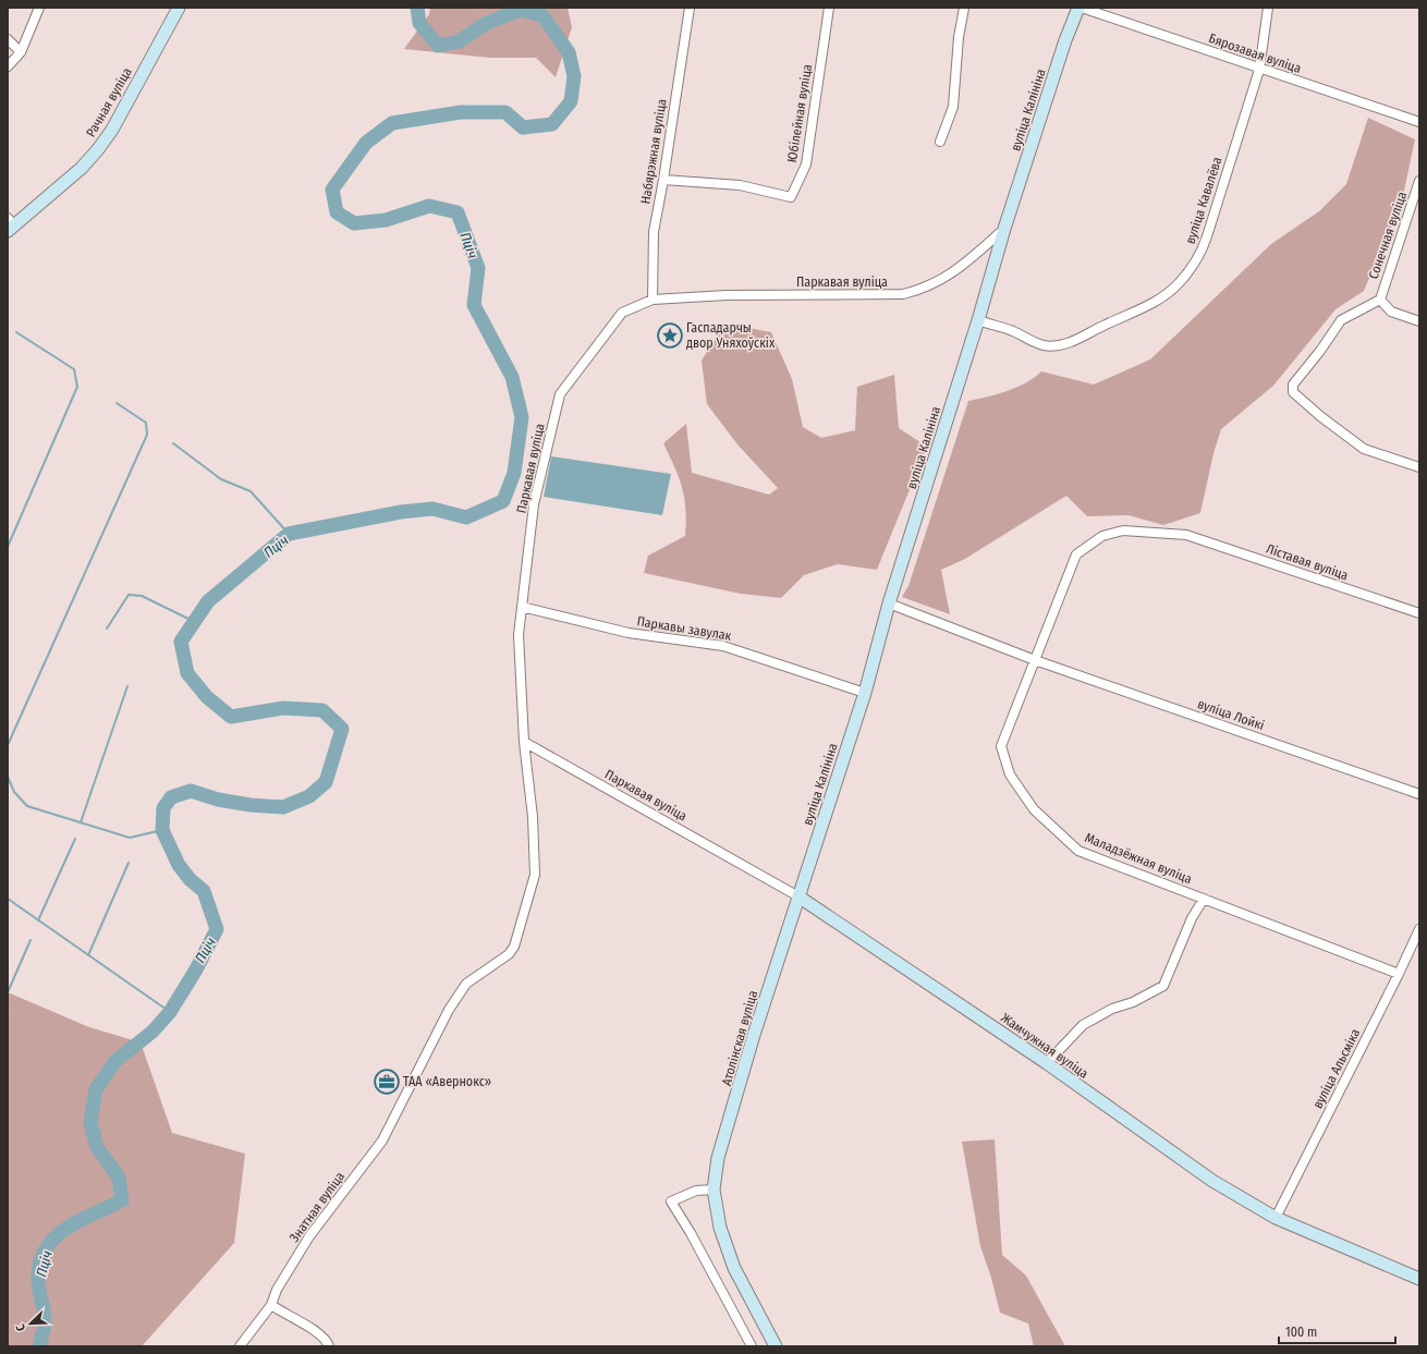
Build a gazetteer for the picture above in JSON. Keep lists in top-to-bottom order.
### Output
{
  "streets": {
    "street": [
      "Бярозавая вуліца",
      "Рачная вуліца",
      "вуліца Калініна",
      "Юбілейная вуліца",
      "Набярэжная вуліца",
      "вуліца Кавалёва",
      "Сонечная вуліца",
      "Паркавая вуліца",
      "Ліставая вуліца",
      "Паркавы завулак",
      "вуліца Лойкі",
      "Маладзёжная вуліца",
      "Атолінская вуліца",
      "Жамчужная вуліца",
      "вуліца Альсміка",
      "Знатная вуліца"
    ]
  },
  "crossings": [
    ["Бярозавая вуліца", "вуліца Калініна"],
    ["Бярозавая вуліца", "вуліца Кавалёва"],
    ["вуліца Калініна", "вуліца Кавалёва"],
    ["вуліца Калініна", "Паркавая вуліца"],
    ["вуліца Калініна", "Паркавы завулак"],
    ["вуліца Калініна", "вуліца Лойкі"],
    ["вуліца Калініна", "Атолінская вуліца"],
    ["вуліца Калініна", "Жамчужная вуліца"],
    ["Юбілейная вуліца", "Набярэжная вуліца"],
    ["Набярэжная вуліца", "Паркавая вуліца"],
    ["Паркавая вуліца", "Паркавы завулак"],
    ["Паркавая вуліца", "Атолінская вуліца"],
    ["Паркавая вуліца", "Жамчужная вуліца"],
    ["Паркавая вуліца", "Знатная вуліца"],
    ["Ліставая вуліца", "вуліца Лойкі"],
    ["Ліставая вуліца", "Маладзёжная вуліца"],
    ["вуліца Лойкі", "Маладзёжная вуліца"],
    ["Маладзёжная вуліца", "вуліца Альсміка"],
    ["Атолінская вуліца", "Жамчужная вуліца"],
    ["Жамчужная вуліца", "вуліца Альсміка"]
  ],
  "water": ["Пціч"],
  "places": {
    "place": ["Гаспадарчы двор Уняхоўскіх"],
    "office": ["ТАА «Авернокс»"]
  },
  "scale_bar": "100 m",
  "north": "bottom left"
}
